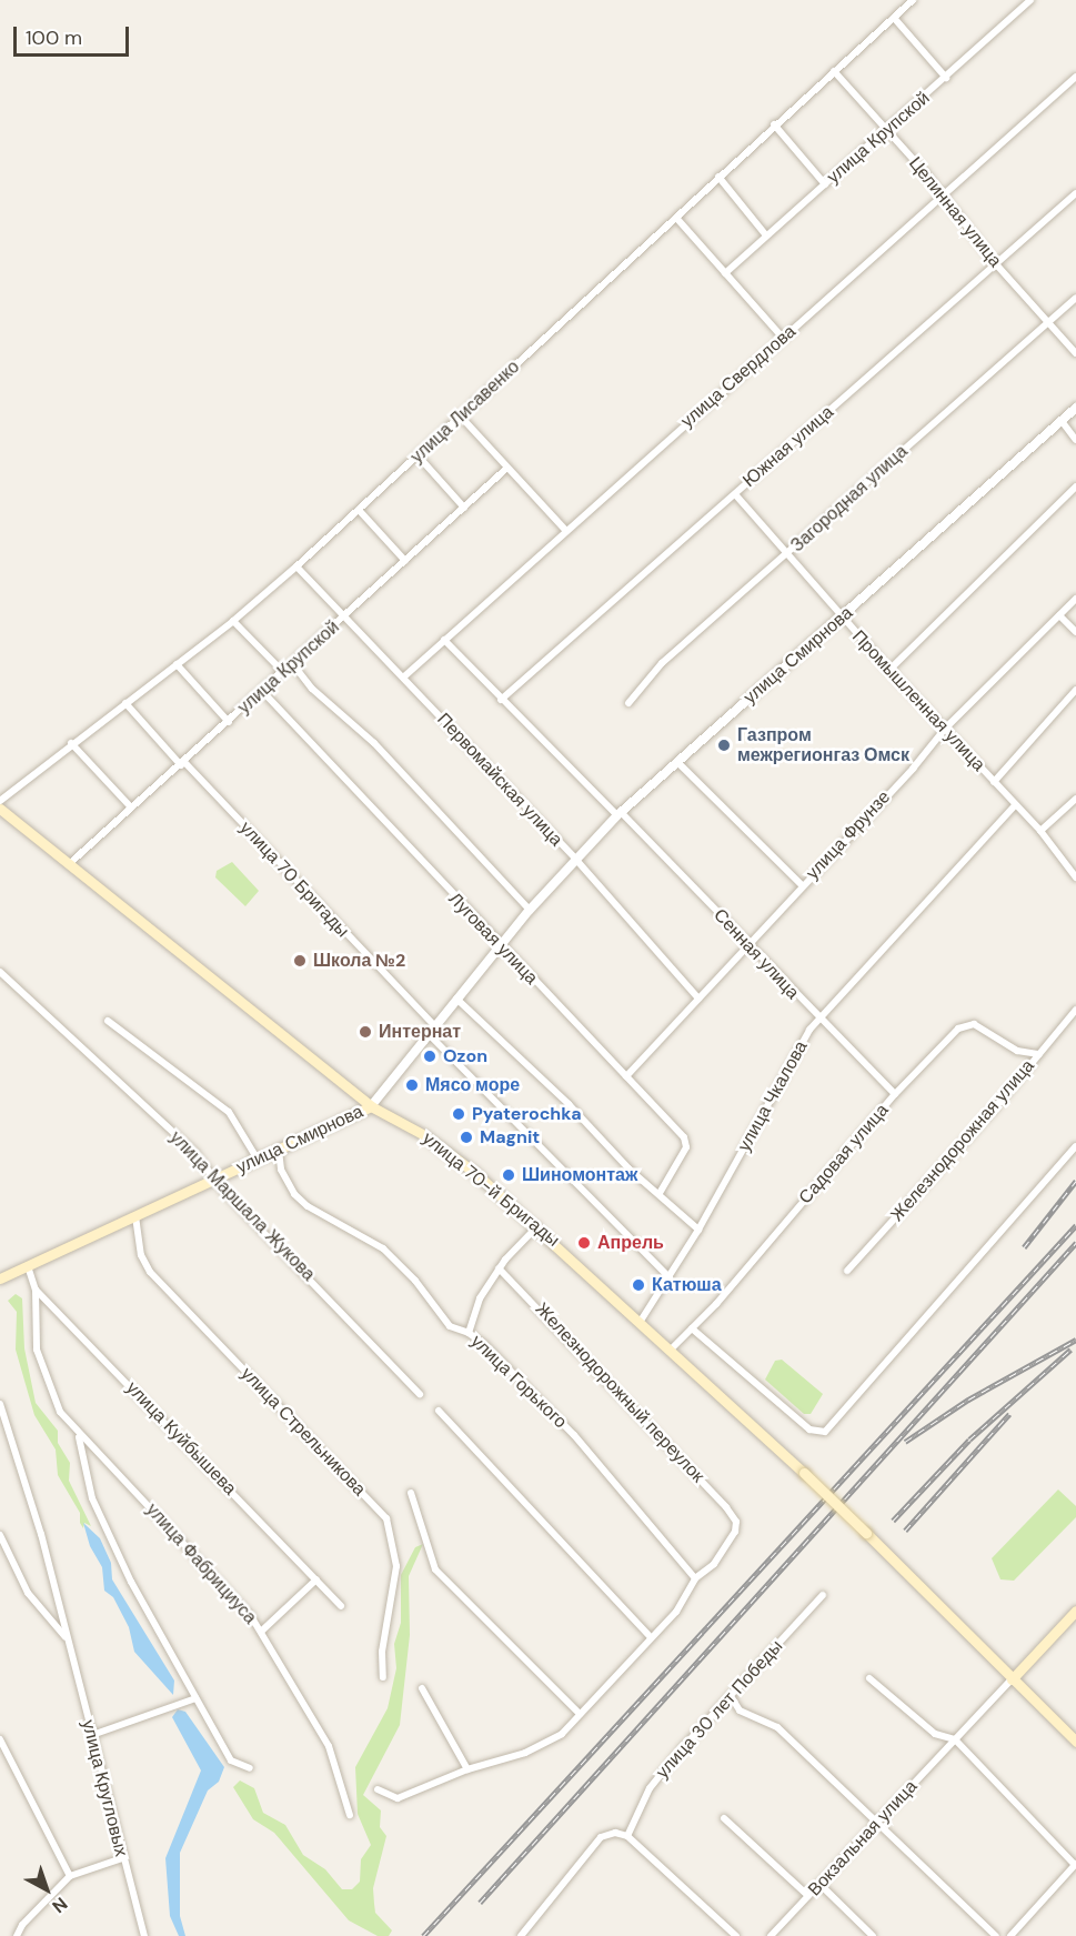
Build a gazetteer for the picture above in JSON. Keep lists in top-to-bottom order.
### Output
{
  "streets": {
    "main road": ["улица Смирнова", "улица 70-й Бригады", "Вокзальная улица"],
    "street": [
      "улица Крупской",
      "Целинная улица",
      "улица Свердлова",
      "улица Лисавенко",
      "Южная улица",
      "Загородная улица",
      "Промышленная улица",
      "Первомайская улица",
      "улица Фрунзе",
      "улица 70 Бригады",
      "Луговая улица",
      "Сенная улица",
      "улица Чкалова",
      "Железнодорожная улица",
      "Садовая улица",
      "улица Маршала Жукова",
      "улица Горького",
      "Железнодорожный переулок",
      "улица Стрельникова",
      "улица Куйбышева",
      "улица Фабрициуса",
      "улица 30 лет Победы",
      "улица Кругловых"
    ]
  },
  "crossings": [
    ["улица Крупской", "Целинная улица"],
    ["улица Крупской", "Первомайская улица"],
    ["улица Крупской", "улица 70 Бригады"],
    ["улица Крупской", "Луговая улица"],
    ["улица Крупской", "улица 70-й Бригады"],
    ["Целинная улица", "улица Свердлова"],
    ["Целинная улица", "улица Лисавенко"],
    ["Целинная улица", "Южная улица"],
    ["Целинная улица", "Загородная улица"],
    ["улица Свердлова", "Первомайская улица"],
    ["улица Свердлова", "Сенная улица"],
    ["улица Лисавенко", "Первомайская улица"],
    ["улица Лисавенко", "улица 70 Бригады"],
    ["Южная улица", "Промышленная улица"],
    ["Южная улица", "Сенная улица"],
    ["Загородная улица", "Промышленная улица"],
    ["улица Смирнова", "Промышленная улица"],
    ["улица Смирнова", "Первомайская улица"],
    ["улица Смирнова", "улица 70 Бригады"],
    ["улица Смирнова", "Луговая улица"],
    ["улица Смирнова", "Сенная улица"],
    ["улица Смирнова", "улица 70-й Бригады"],
    ["улица Смирнова", "улица Маршала Жукова"],
    ["улица Смирнова", "улица Горького"],
    ["улица Смирнова", "улица Стрельникова"],
    ["улица Смирнова", "улица Куйбышева"],
    ["Промышленная улица", "улица Фрунзе"],
    ["Промышленная улица", "улица Чкалова"],
    ["Первомайская улица", "улица Фрунзе"],
    ["улица Фрунзе", "Луговая улица"],
    ["улица Фрунзе", "Сенная улица"],
    ["улица 70 Бригады", "улица Чкалова"],
    ["Сенная улица", "улица Чкалова"],
    ["Сенная улица", "Садовая улица"],
    ["улица Чкалова", "улица 70-й Бригады"],
    ["Железнодорожная улица", "Садовая улица"],
    ["Садовая улица", "улица 70-й Бригады"],
    ["улица 70-й Бригады", "Вокзальная улица"],
    ["улица Горького", "Железнодорожный переулок"],
    ["улица Куйбышева", "улица Фабрициуса"]
  ],
  "places": [
    "Газпром межрегионгаз Омск",
    "Школа №2",
    "Интернат",
    "Ozon",
    "Мясо море",
    "Pyaterochka",
    "Magnit",
    "Шиномонтаж",
    "Апрель",
    "Катюша"
  ],
  "scale_bar": "100 m",
  "north": "bottom right"
}
